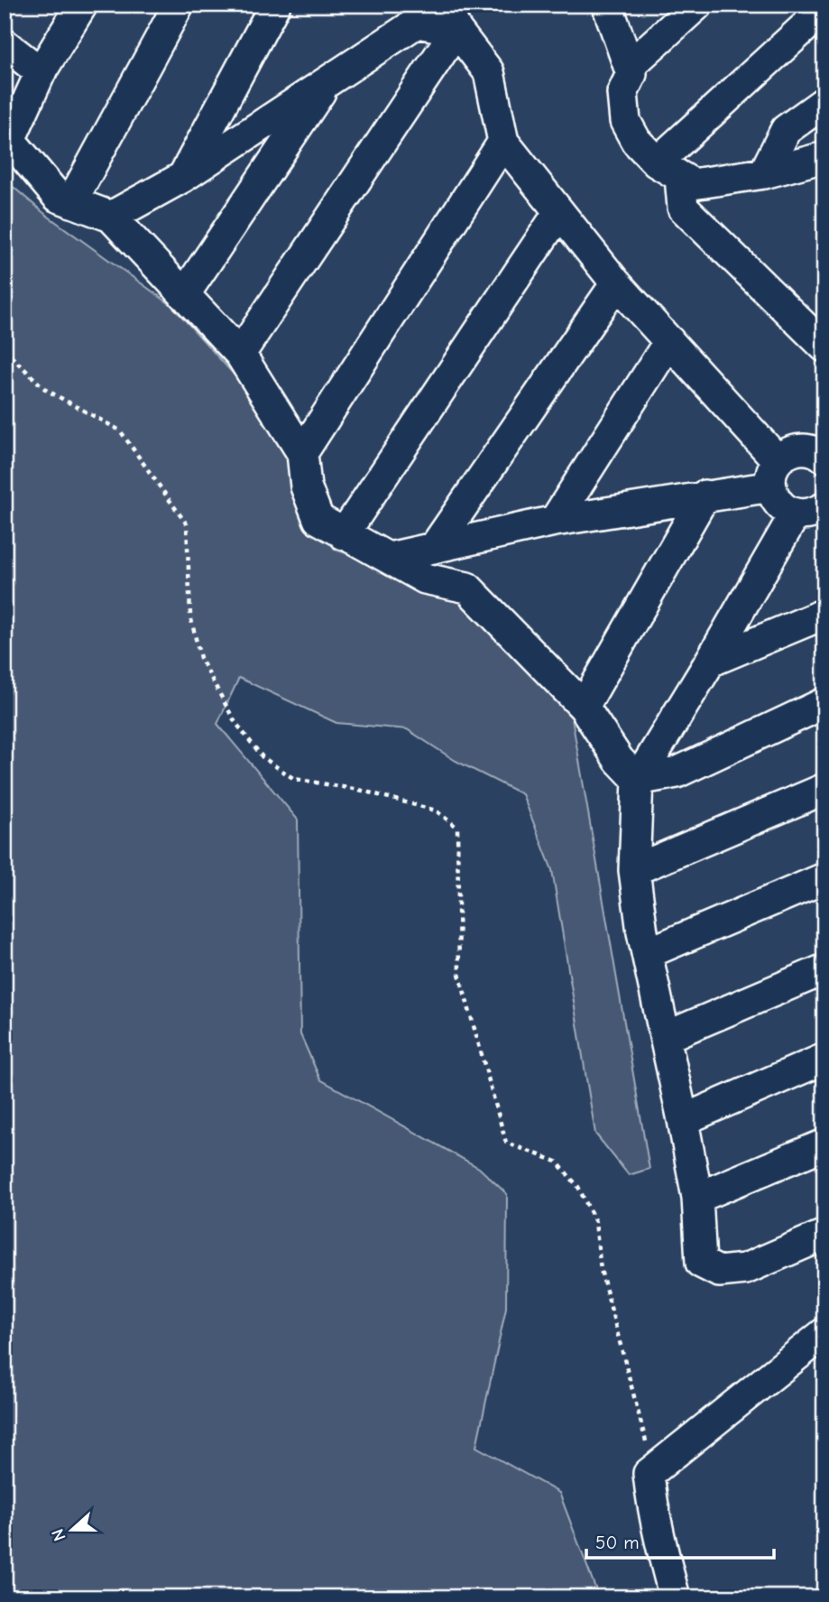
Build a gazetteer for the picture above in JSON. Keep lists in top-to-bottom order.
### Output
{
  "scale_bar": "50 m",
  "north": "left"
}
